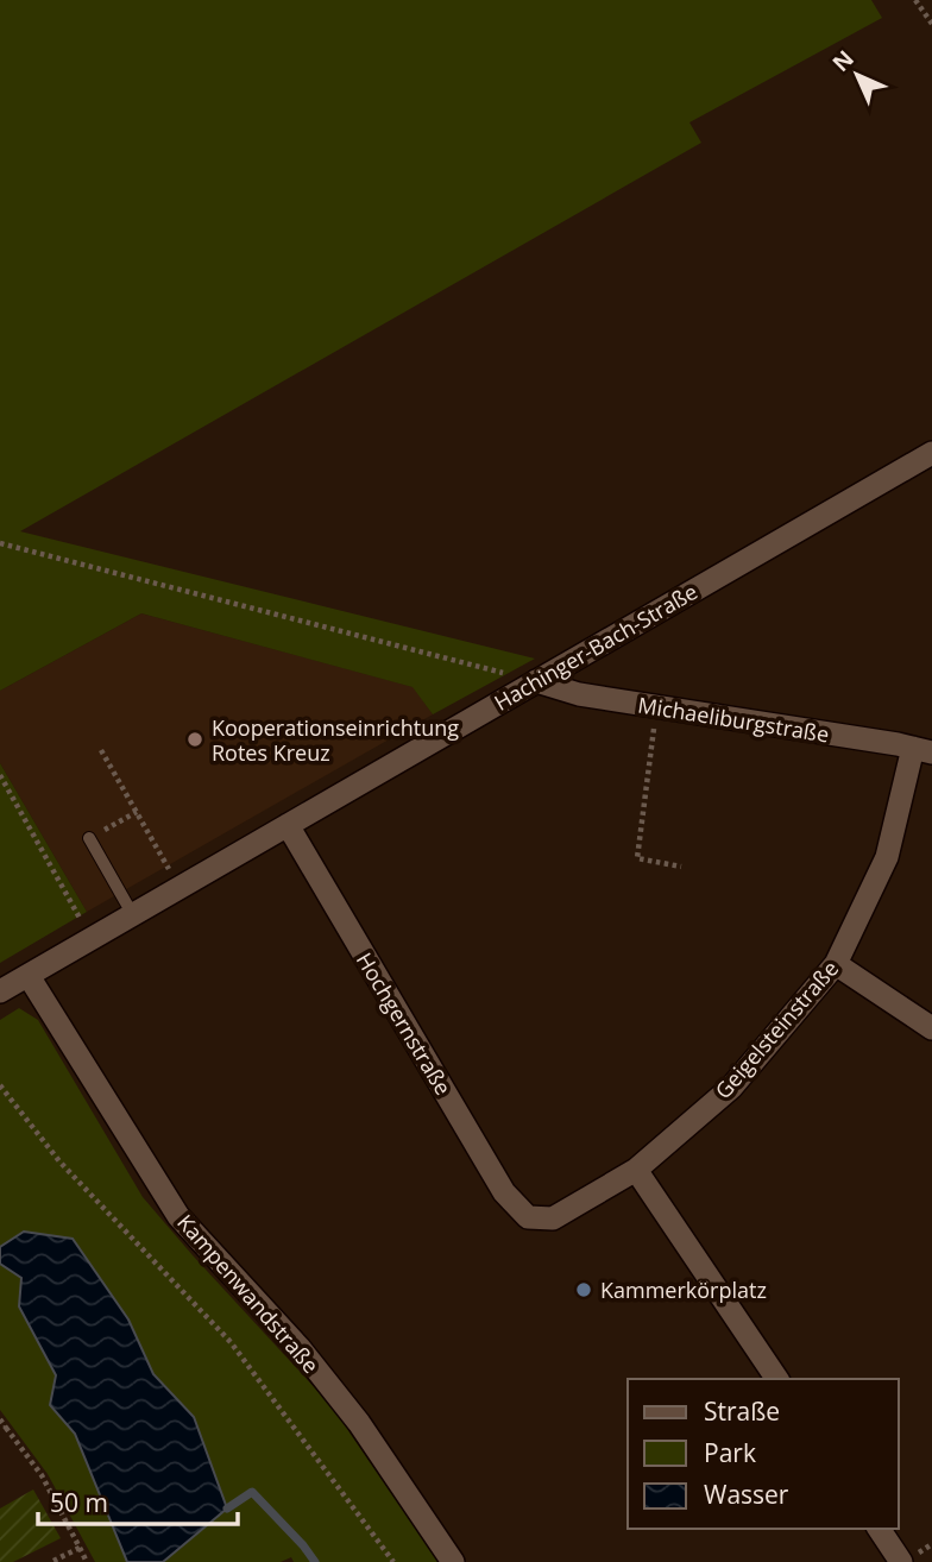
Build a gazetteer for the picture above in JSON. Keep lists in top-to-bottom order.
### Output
{
  "streets": {
    "street": [
      "Hachinger-Bach-Straße",
      "Michaeliburgstraße",
      "Hochgernstraße",
      "Geigelsteinstraße",
      "Kampenwandstraße"
    ]
  },
  "crossings": [
    ["Hachinger-Bach-Straße", "Michaeliburgstraße"],
    ["Hachinger-Bach-Straße", "Hochgernstraße"],
    ["Hachinger-Bach-Straße", "Kampenwandstraße"],
    ["Michaeliburgstraße", "Geigelsteinstraße"],
    ["Hochgernstraße", "Geigelsteinstraße"]
  ],
  "places": ["Kooperationseinrichtung Rotes Kreuz", "Kammerkörplatz"],
  "legend": ["Straße", "Park", "Wasser"],
  "scale_bar": "50 m",
  "north": "top left"
}
